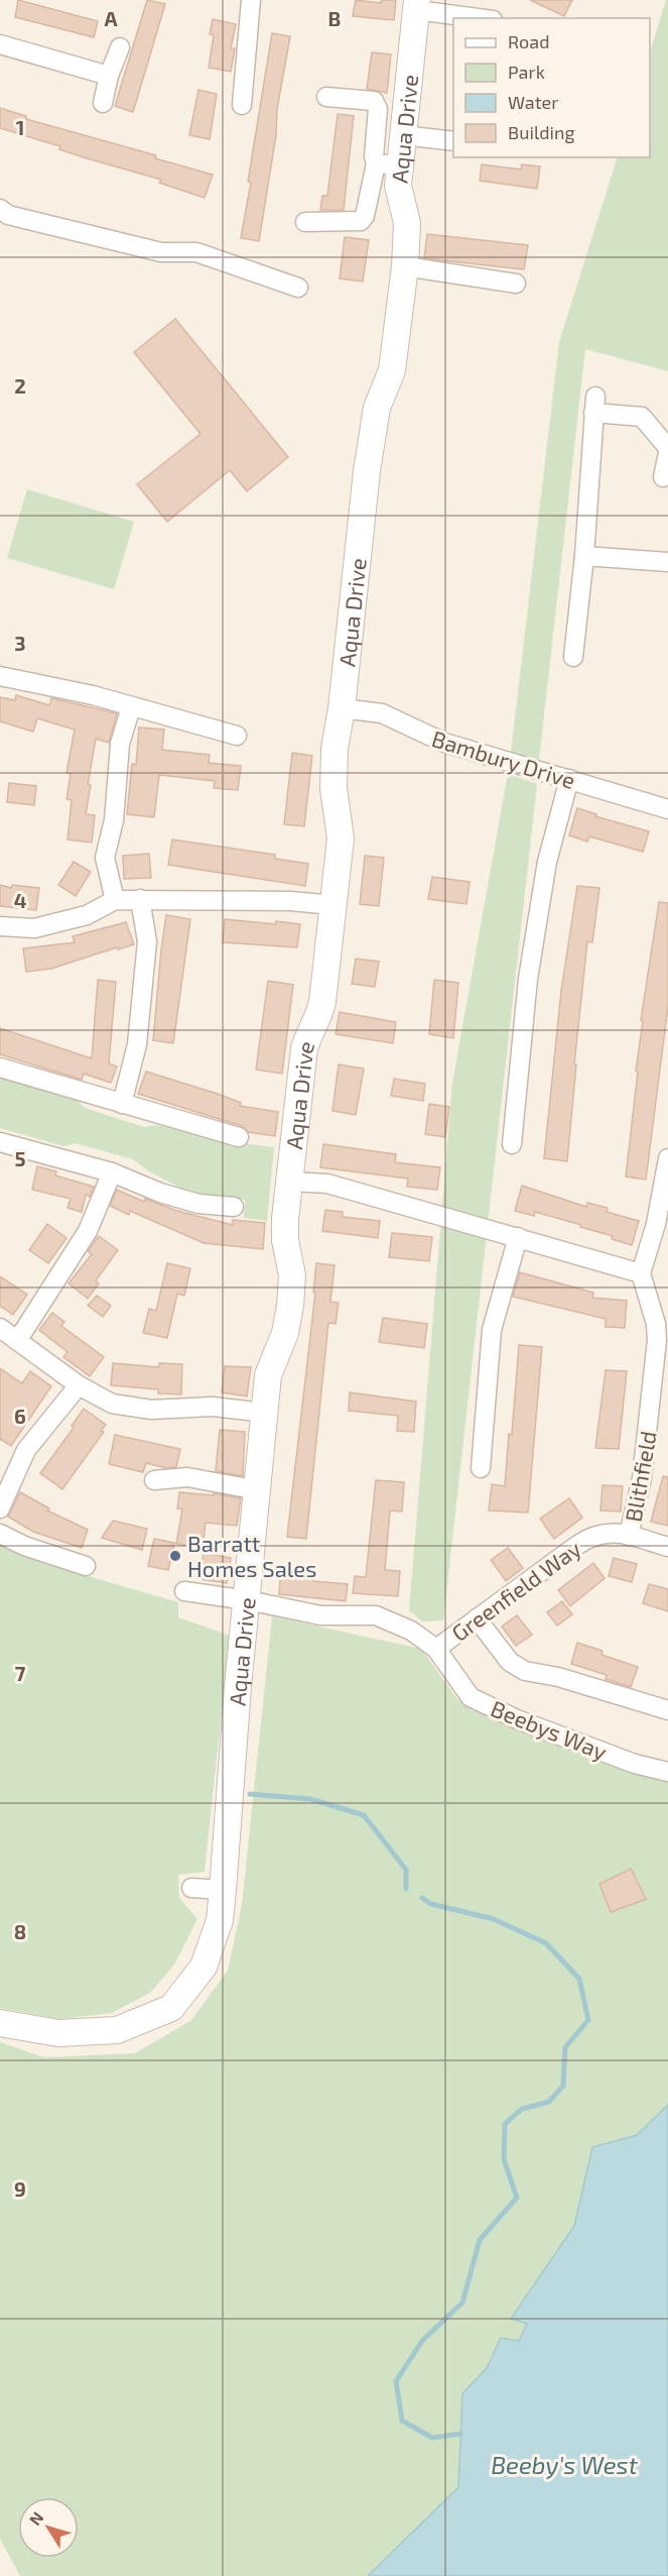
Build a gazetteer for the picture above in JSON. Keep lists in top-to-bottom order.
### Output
{
  "streets": {
    "street": [
      "Aqua Drive",
      "Bambury Drive",
      "Blithfield",
      "Greenfield Way",
      "Beebys Way"
    ]
  },
  "crossings": [
    ["Aqua Drive", "Bambury Drive"],
    ["Aqua Drive", "Beebys Way"],
    ["Blithfield", "Greenfield Way"],
    ["Greenfield Way", "Beebys Way"]
  ],
  "water": ["Beeby's West"],
  "places": ["Barratt Homes Sales"],
  "legend": [
    "Road",
    "Park",
    "Water",
    "Building"
  ],
  "north": "top left",
  "grid": {
    "columns": ["A", "B"],
    "rows": [
      "1",
      "2",
      "3",
      "4",
      "5",
      "6",
      "7",
      "8",
      "9"
    ]
  }
}
